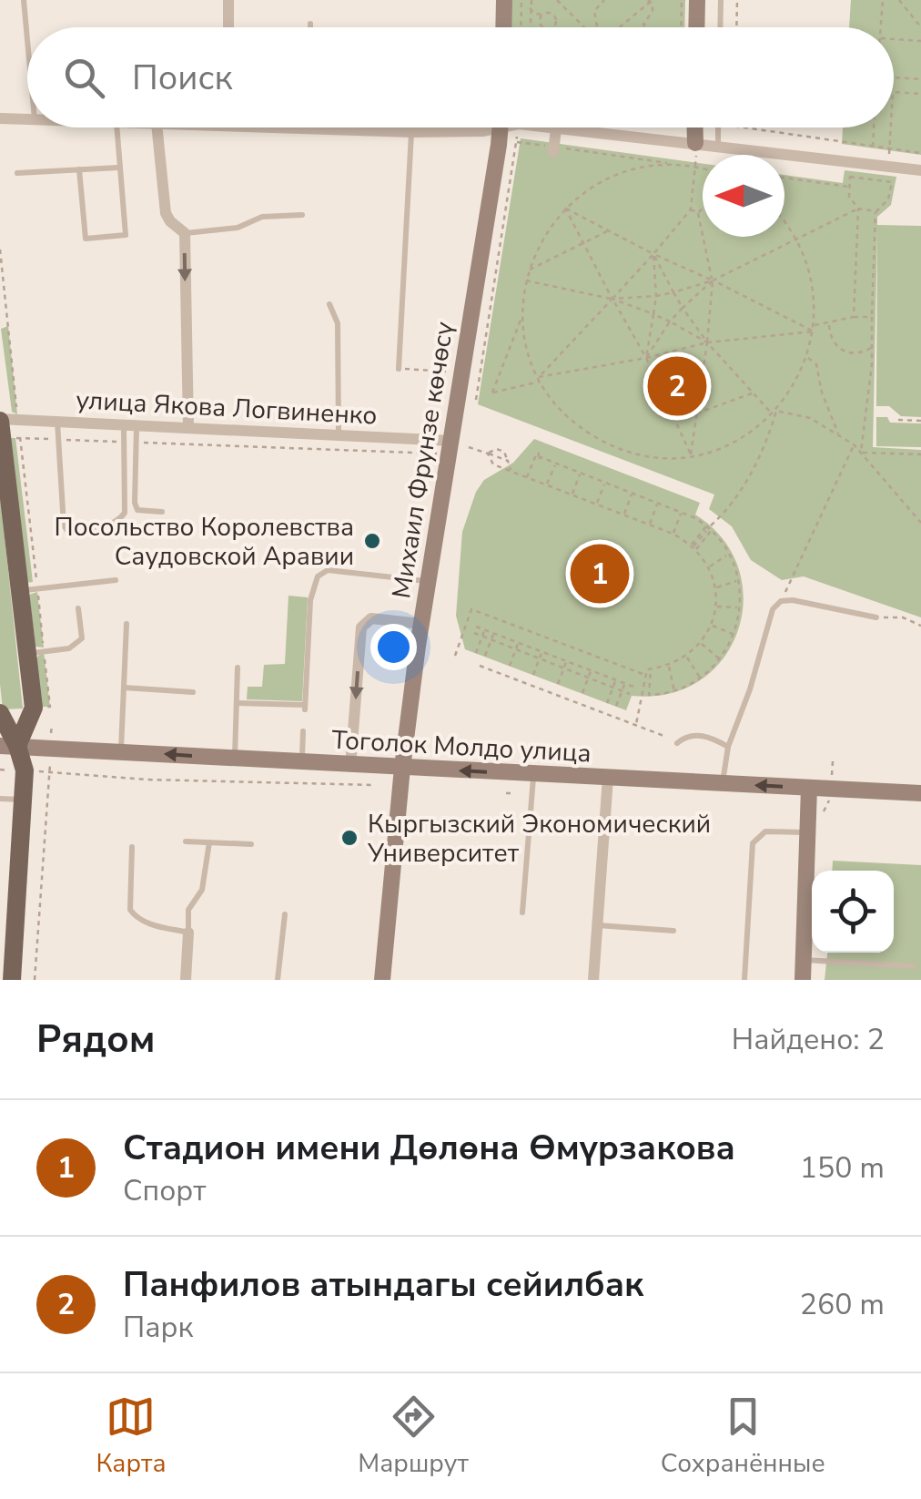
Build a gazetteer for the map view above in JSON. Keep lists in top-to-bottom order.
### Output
{
  "streets": {
    "main road": ["Михаил Фрунзе көчөсү", "Тоголок Молдо улица"],
    "street": ["улица Якова Логвиненко"]
  },
  "crossings": [
    ["улица Якова Логвиненко", "Михаил Фрунзе көчөсү"],
    ["Михаил Фрунзе көчөсү", "Тоголок Молдо улица"]
  ],
  "one_way": ["Тоголок Молдо улица"],
  "places": ["Посольство Королевства Саудовской Аравии", "Кыргызский Экономический Университет"],
  "north": "left",
  "page": {
    "search": "Поиск",
    "pins": ["2", "1"],
    "heading": ["Рядом", "Найдено: 2"],
    "list": [
      {
        "mark": "1",
        "name": "Стадион имени Дөлөна Өмүрзакова",
        "note": "Спорт",
        "value": "150 m"
      },
      {
        "mark": "2",
        "name": "Панфилов атындагы сейилбак",
        "note": "Парк",
        "value": "260 m"
      }
    ],
    "nav": ["Карта", "Маршрут", "Сохранённые"]
  }
}
